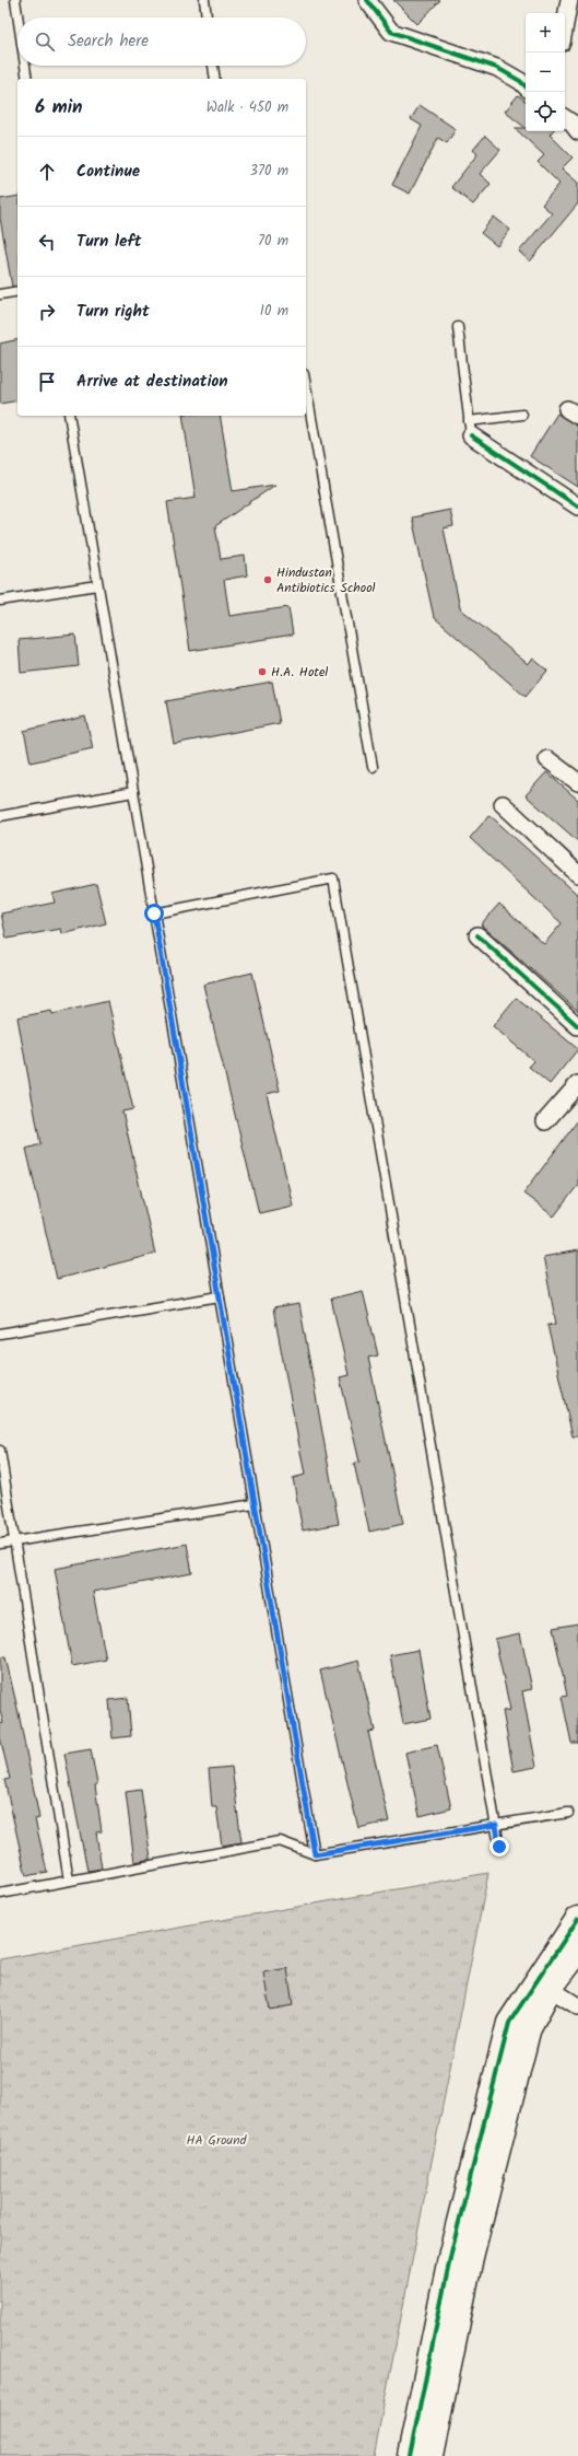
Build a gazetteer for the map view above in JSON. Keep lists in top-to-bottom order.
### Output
{
  "parks": ["HA Ground"],
  "places": ["Hindustan Antibiotics School", "H.A. Hotel"],
  "page": {
    "map_buttons": ["+", "−"],
    "search": "Search here",
    "heading": ["6 min", "Walk · 450 m"],
    "list": [
      ["Continue", "370 m"],
      ["Turn left", "70 m"],
      ["Turn right", "10 m"],
      "Arrive at destination"
    ]
  }
}
